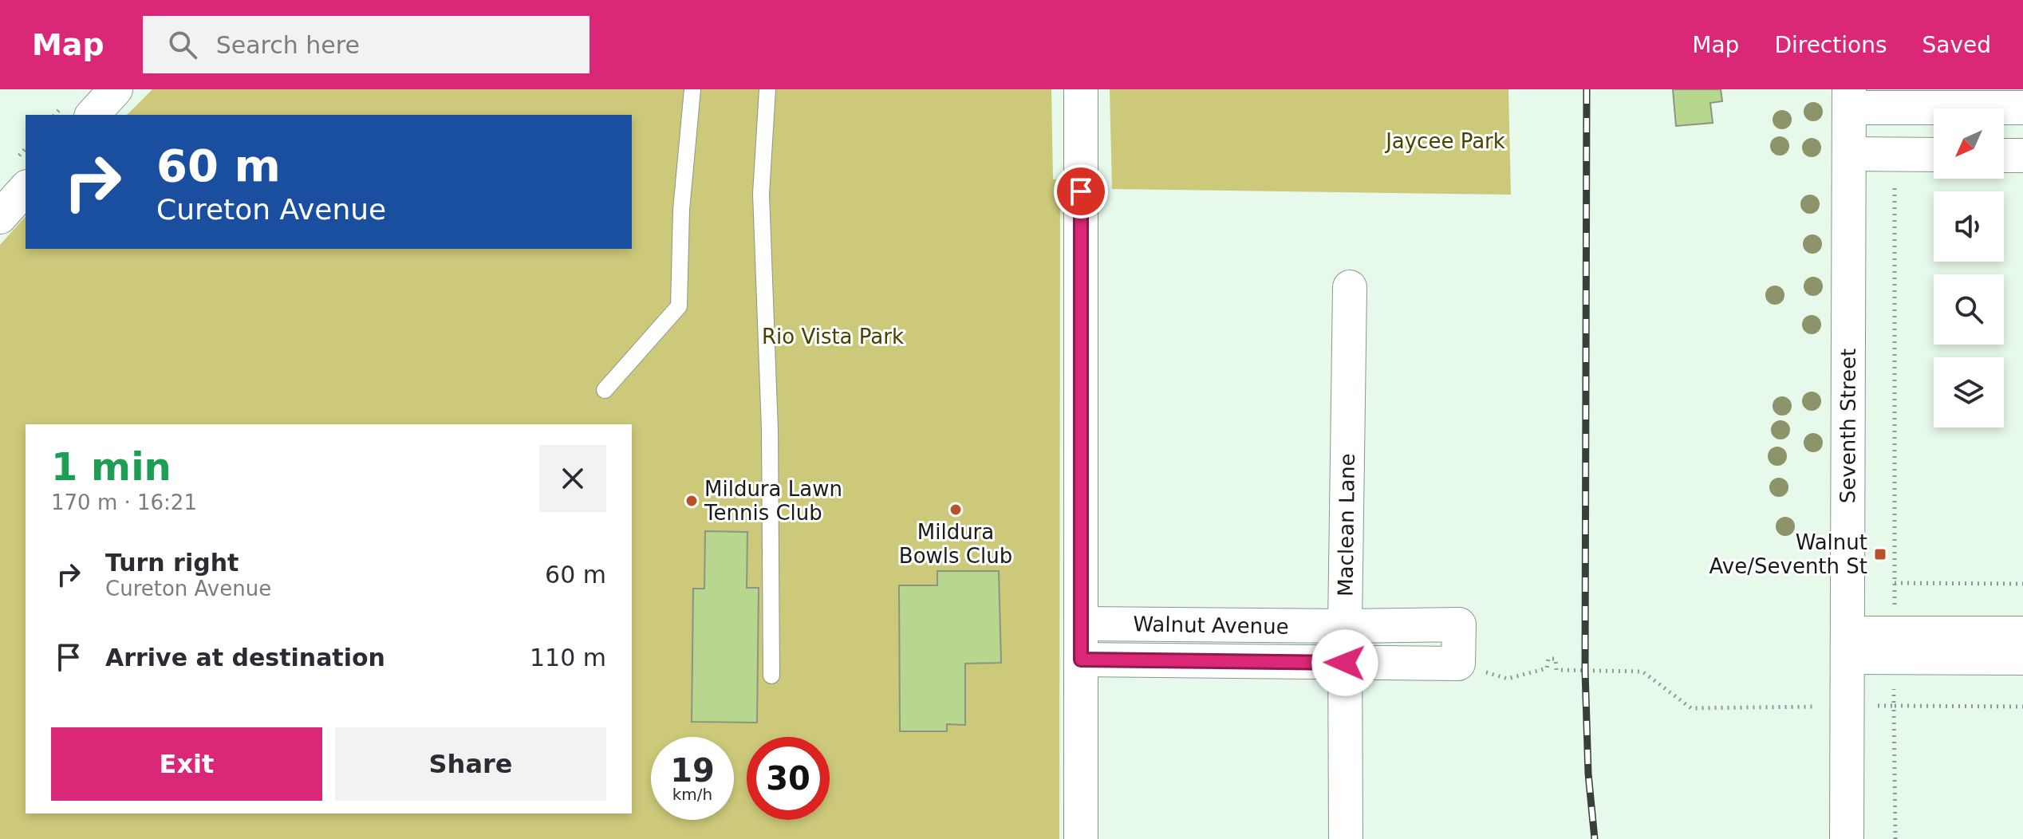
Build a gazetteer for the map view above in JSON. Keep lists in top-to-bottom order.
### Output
{
  "streets": {
    "street": ["Seventh Street", "Maclean Lane", "Walnut Avenue"]
  },
  "crossings": [
    ["Maclean Lane", "Walnut Avenue"]
  ],
  "parks": ["Jaycee Park", "Rio Vista Park"],
  "places": {
    "other": ["Mildura Lawn Tennis Club", "Mildura Bowls Club"],
    "transit": ["Walnut Ave/Seventh St"]
  },
  "north": "bottom left",
  "page": {
    "header": "Map",
    "search": "Search here",
    "nav": ["Map", "Directions", "Saved"],
    "turn": ["60 m", "Cureton Avenue"],
    "heading": ["1 min", "170 m · 16:21"],
    "list": [
      {
        "name": "Turn right",
        "note": "Cureton Avenue",
        "value": "60 m"
      },
      {
        "name": "Arrive at destination",
        "value": "110 m"
      }
    ],
    "buttons": ["Exit", "Share"],
    "speed": "19 km/h",
    "limit": "30"
  }
}
